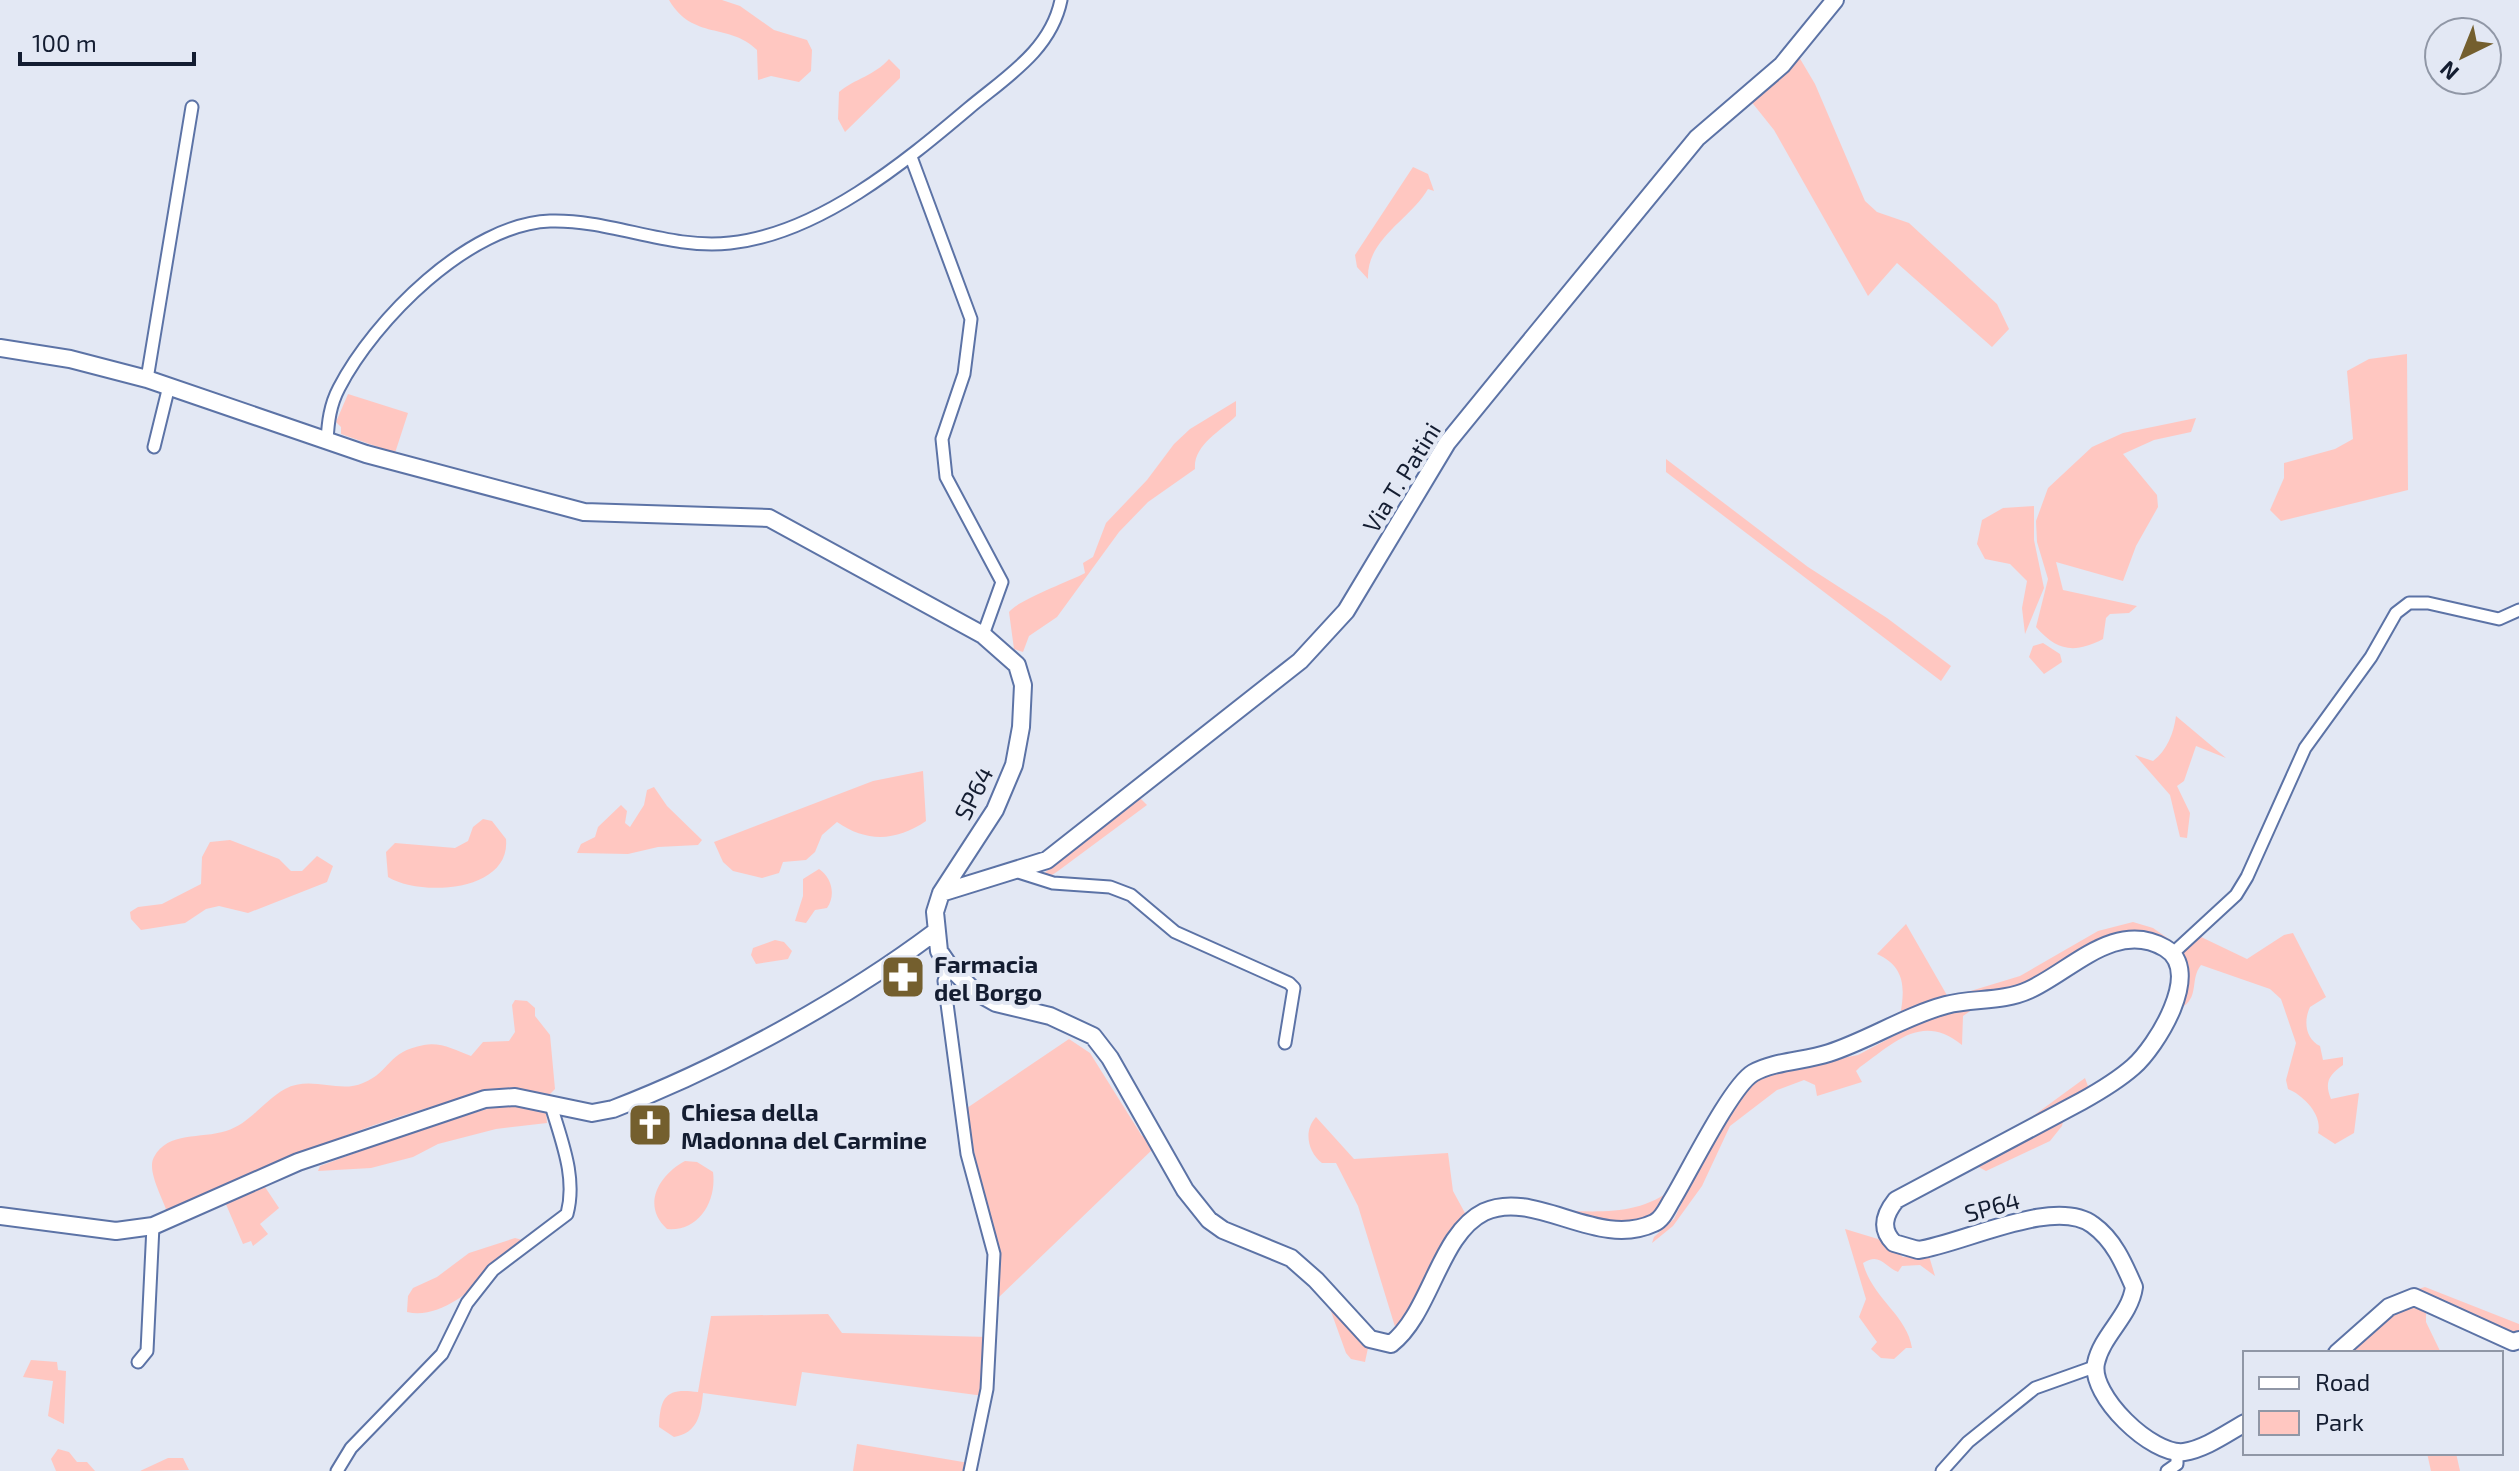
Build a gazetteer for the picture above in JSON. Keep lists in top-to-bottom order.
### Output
{
  "streets": {
    "street": ["Via T. Patini", "SP64"]
  },
  "crossings": [
    ["Via T. Patini", "SP64"]
  ],
  "places": {
    "pharmacy": ["Farmacia del Borgo"],
    "church": ["Chiesa della Madonna del Carmine"]
  },
  "legend": ["Road", "Park"],
  "scale_bar": "100 m",
  "north": "bottom left"
}
